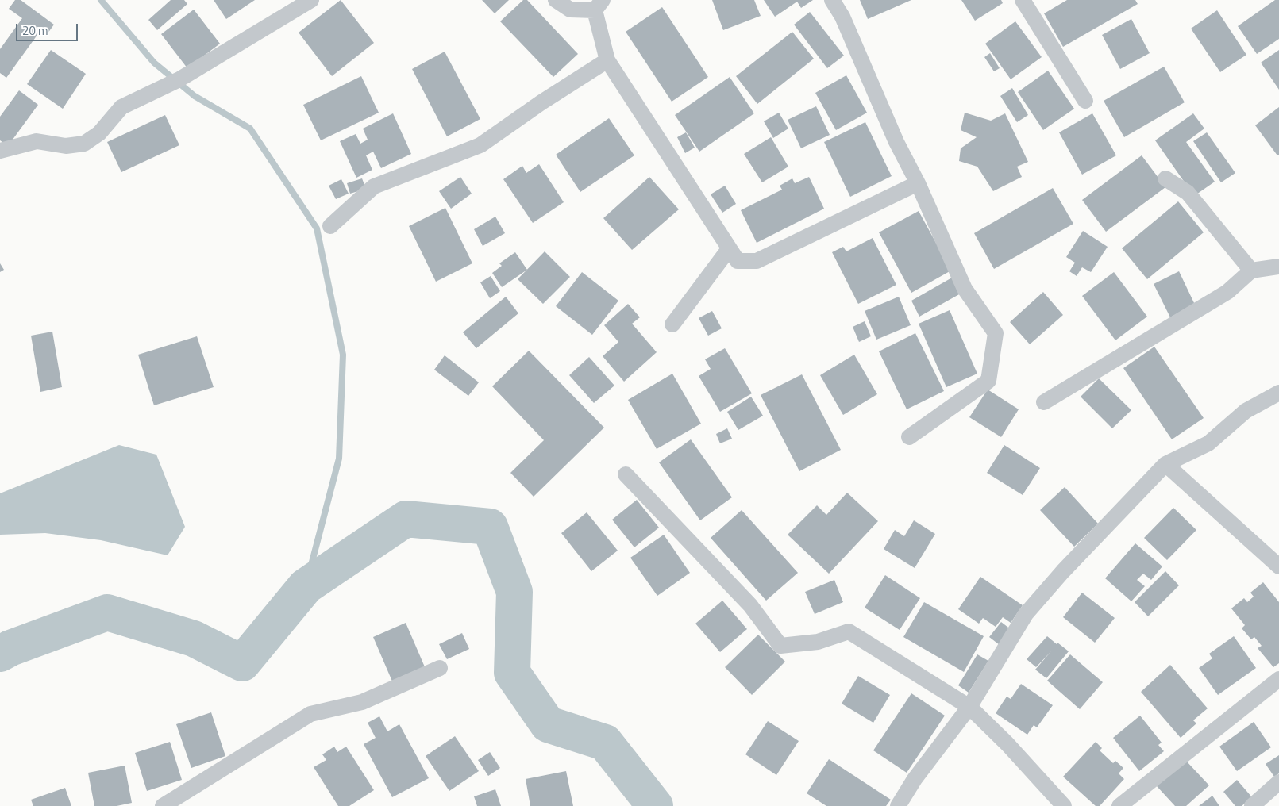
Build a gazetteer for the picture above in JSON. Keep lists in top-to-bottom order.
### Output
{
  "scale_bar": "20 m"
}
